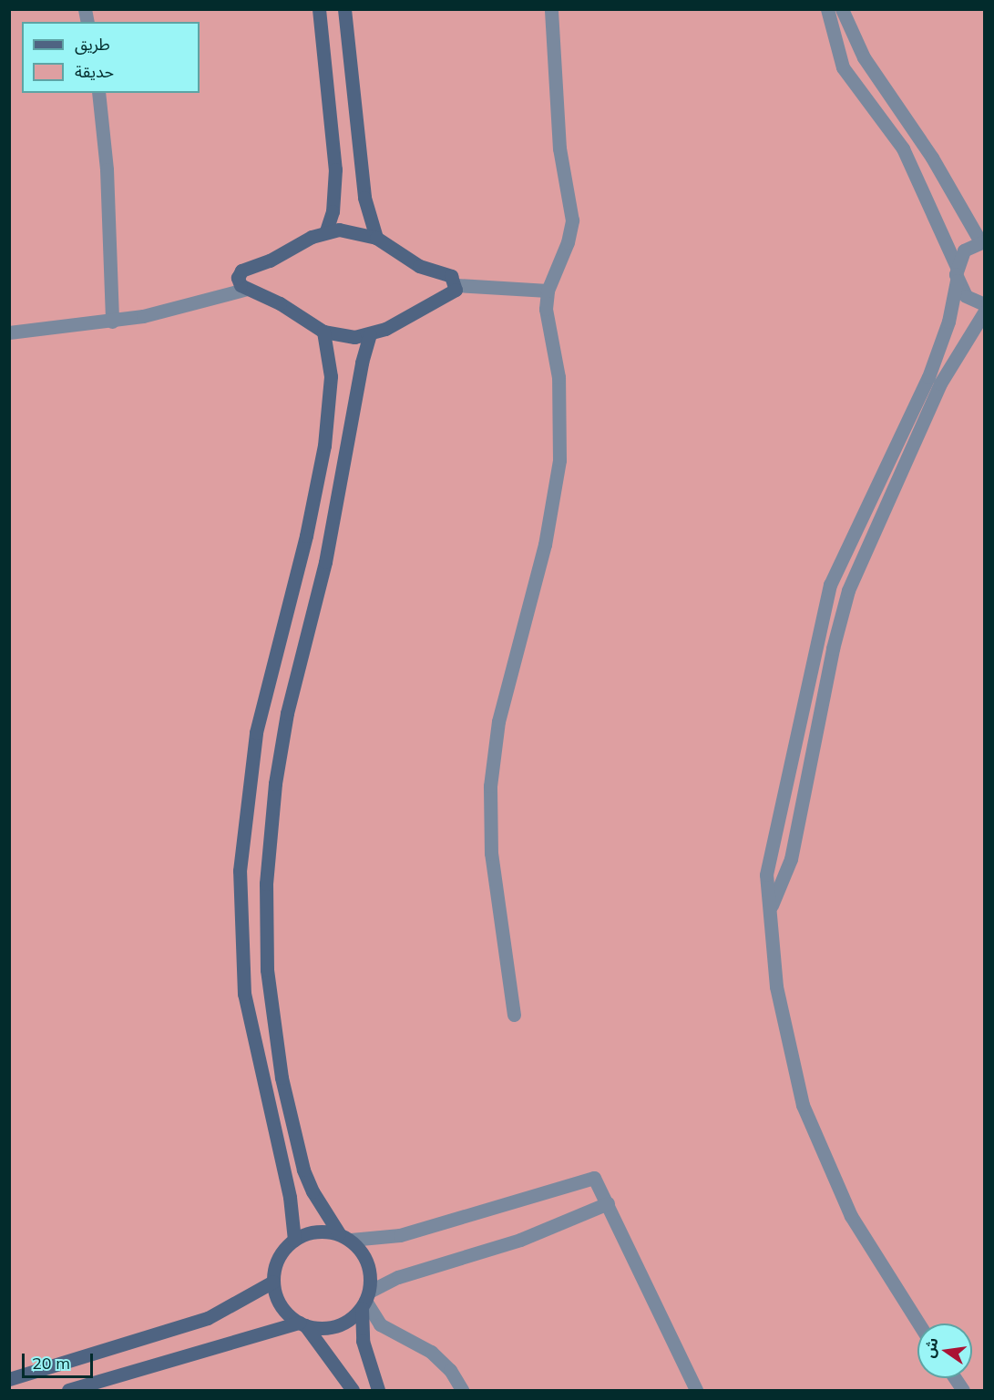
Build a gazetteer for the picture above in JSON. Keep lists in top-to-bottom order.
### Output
{
  "legend": ["طريق", "حديقة"],
  "scale_bar": "20 m",
  "north": "left"
}
